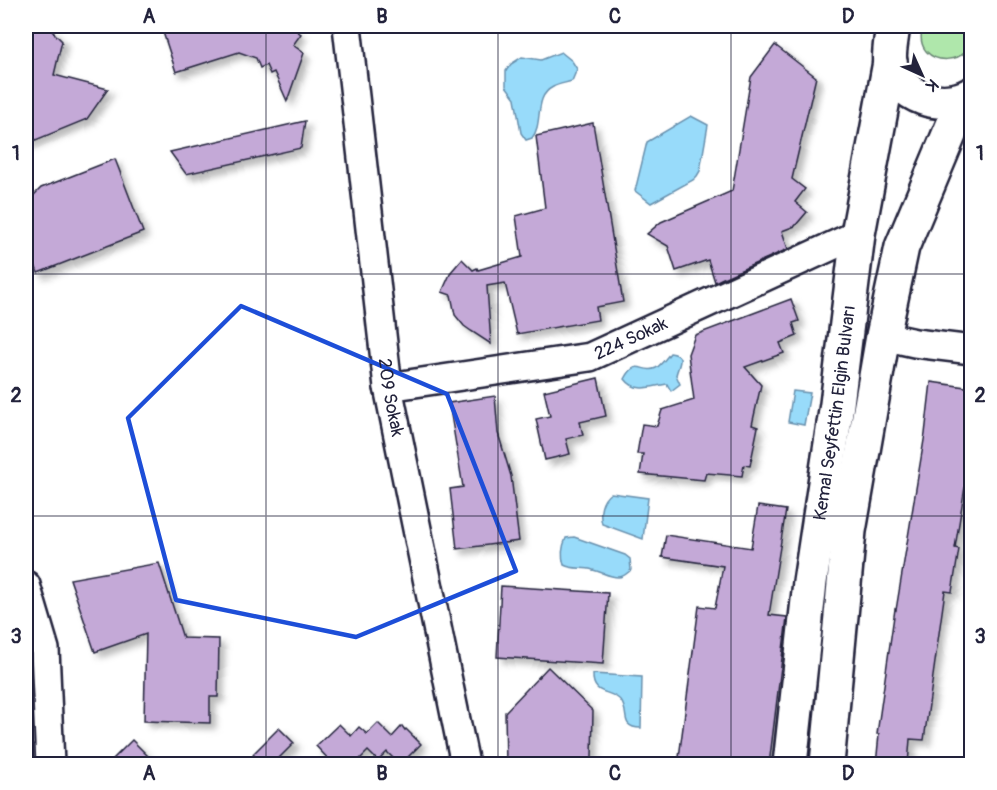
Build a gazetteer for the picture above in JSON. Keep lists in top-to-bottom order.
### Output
{
  "streets": {
    "main road": ["Kemal Seyfettin Elgin Bulvarı"],
    "street": ["224 Sokak", "209 Sokak"]
  },
  "crossings": [
    ["224 Sokak", "209 Sokak"],
    ["224 Sokak", "Kemal Seyfettin Elgin Bulvarı"]
  ],
  "north": "bottom right",
  "grid": {
    "columns": [
      "A",
      "B",
      "C",
      "D"
    ],
    "rows": ["1", "2", "3"]
  }
}
